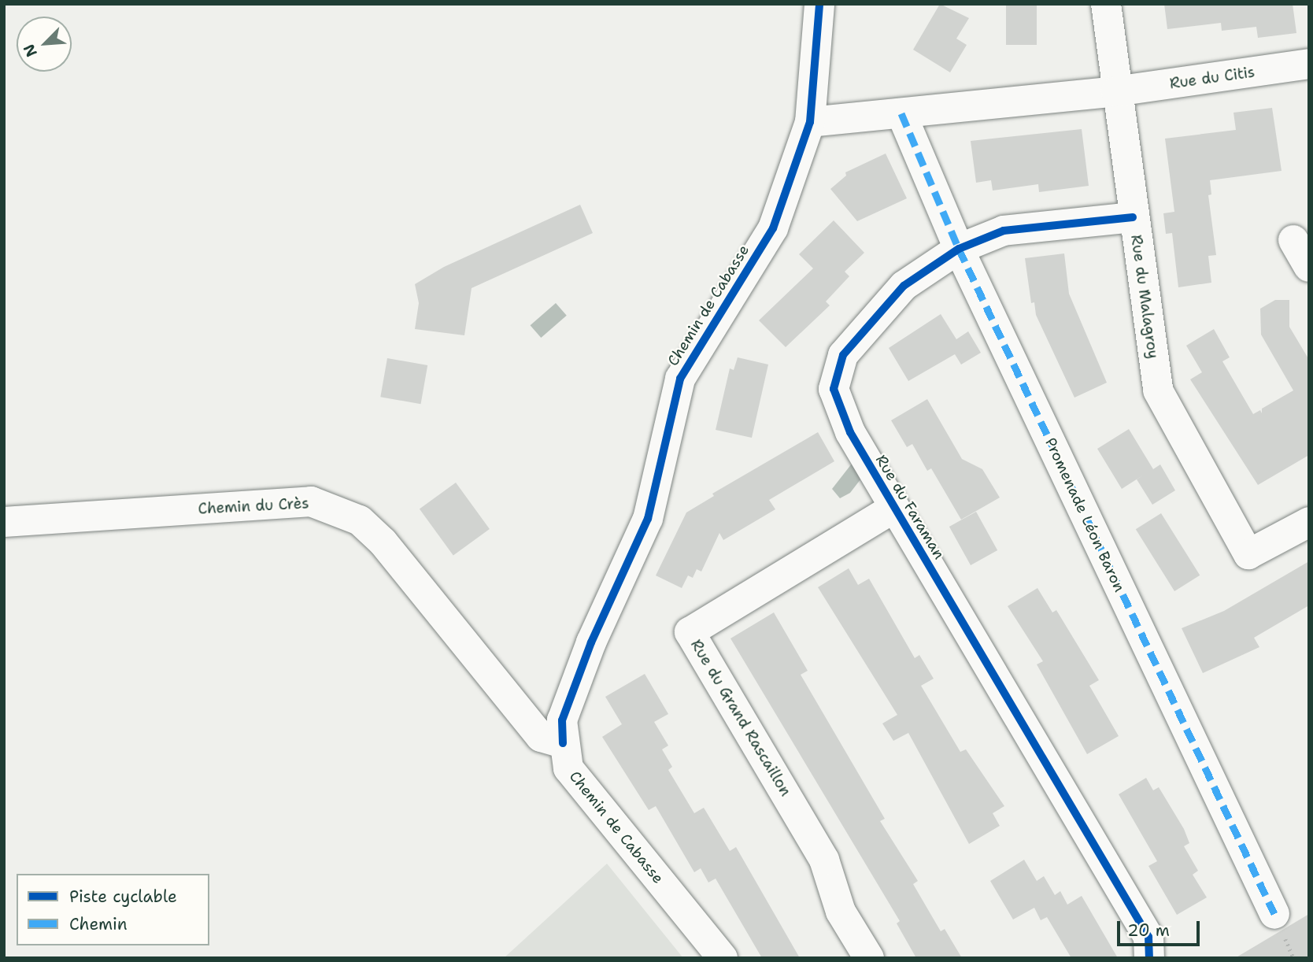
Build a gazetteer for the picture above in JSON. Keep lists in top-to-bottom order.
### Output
{
  "streets": {
    "street": [
      "Rue du Citis",
      "Rue du Malagroy",
      "Chemin de Cabasse",
      "Chemin du Crès",
      "Rue du Faraman",
      "Promenade Léon Baron",
      "Rue du Grand Rascaillon"
    ]
  },
  "crossings": [
    ["Rue du Citis", "Rue du Malagroy"],
    ["Rue du Malagroy", "Rue du Faraman"],
    ["Chemin de Cabasse", "Chemin du Crès"],
    ["Rue du Faraman", "Promenade Léon Baron"],
    ["Rue du Faraman", "Rue du Grand Rascaillon"]
  ],
  "legend": ["Piste cyclable", "Chemin"],
  "scale_bar": "20 m",
  "north": "bottom left"
}
